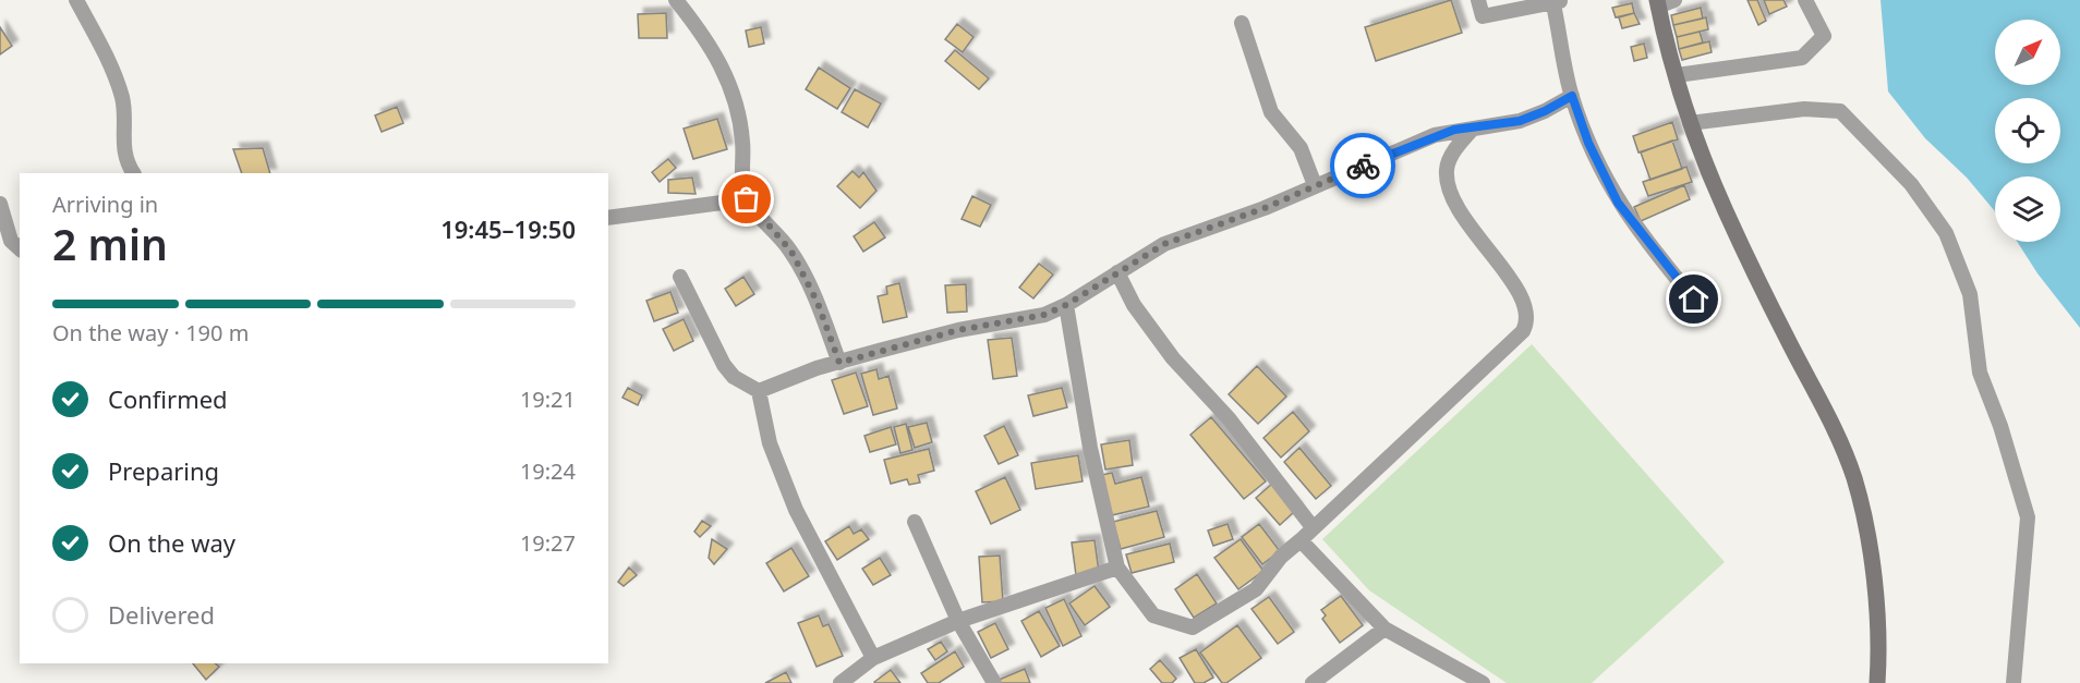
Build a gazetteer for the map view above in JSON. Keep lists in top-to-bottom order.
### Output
{
  "north": "top right",
  "page": {
    "heading": ["2 min", "Arriving in", "19:45–19:50"],
    "bar": "On the way · 190 m",
    "list": [
      ["Confirmed", "19:21"],
      ["Preparing", "19:24"],
      ["On the way", "19:27"],
      "Delivered"
    ]
  }
}
